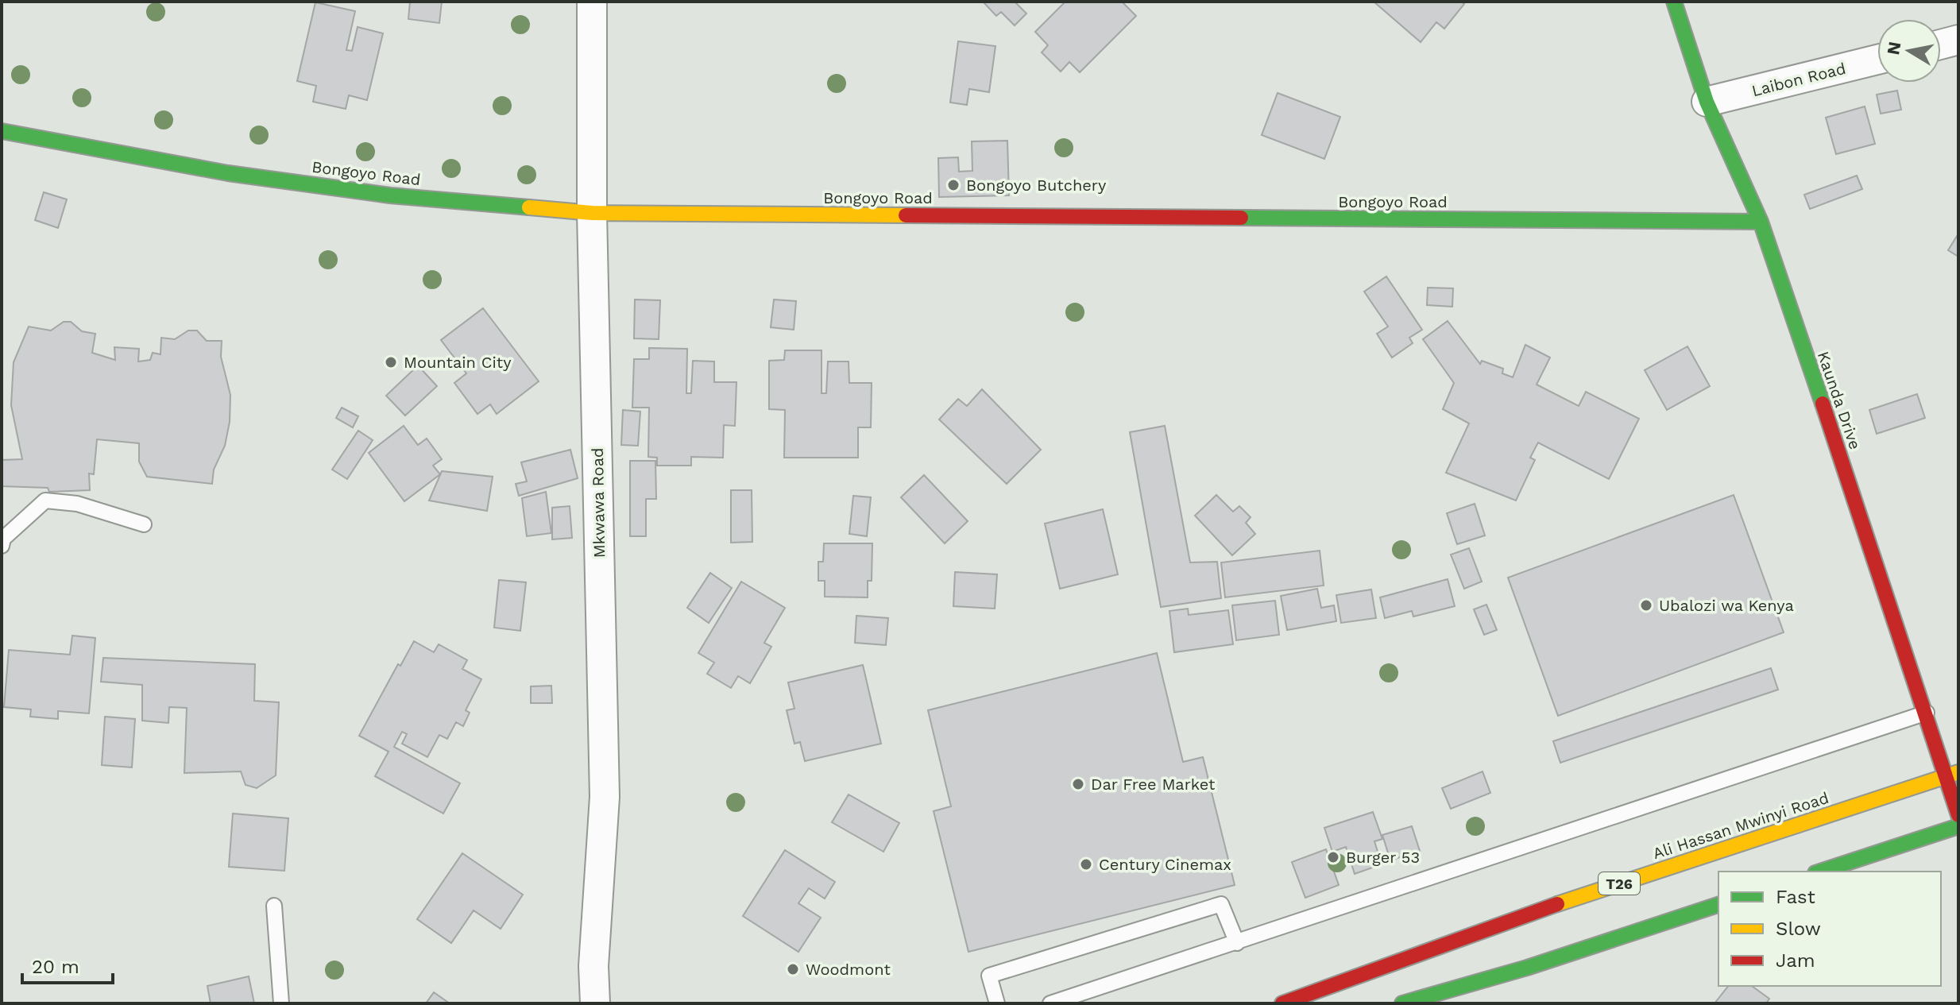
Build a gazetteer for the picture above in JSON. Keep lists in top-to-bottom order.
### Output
{
  "streets": {
    "main road": [
      "Bongoyo Road",
      "Kaunda Drive",
      "Ali Hassan Mwinyi Road",
      "T26"
    ],
    "street": ["Laibon Road", "Mkwawa Road"]
  },
  "crossings": [
    ["Laibon Road", "Kaunda Drive"],
    ["Bongoyo Road", "Kaunda Drive"],
    ["Bongoyo Road", "Mkwawa Road"],
    ["Kaunda Drive", "Ali Hassan Mwinyi Road"]
  ],
  "places": [
    "Bongoyo Butchery",
    "Mountain City",
    "Ubalozi wa Kenya",
    "Dar Free Market",
    "Burger 53",
    "Century Cinemax",
    "Woodmont"
  ],
  "legend": ["Fast", "Slow", "Jam"],
  "scale_bar": "20 m",
  "north": "left"
}
